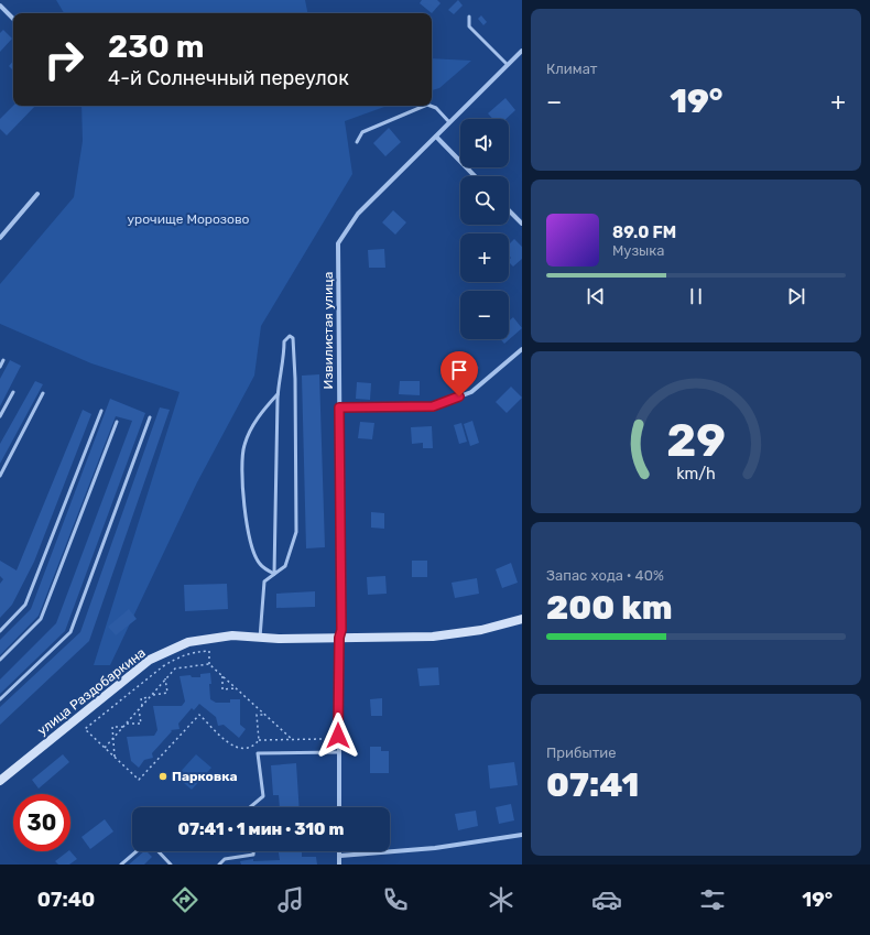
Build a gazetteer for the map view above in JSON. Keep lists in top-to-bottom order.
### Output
{
  "streets": {
    "street": ["Извилистая улица", "улица Раздобаркина"]
  },
  "crossings": [
    ["Извилистая улица", "улица Раздобаркина"]
  ],
  "parks": ["урочище Морозово"],
  "places": ["Парковка"],
  "page": {
    "tile": [
      "Климат",
      ["Запас хода · 40%", "200 km"],
      ["Прибытие", "07:41"]
    ],
    "turn": ["230 m", "4-й Солнечный переулок"],
    "heat": ["−", "19°", "+"],
    "map_buttons": ["+", "−"],
    "song": ["89.0 FM", "Музыка"],
    "limit": "30",
    "trip": "07:41 · 1 мин · 310 m",
    "tabs": ["07:40", "19°"],
    "gauge": ["29", "km/h"]
  }
}
